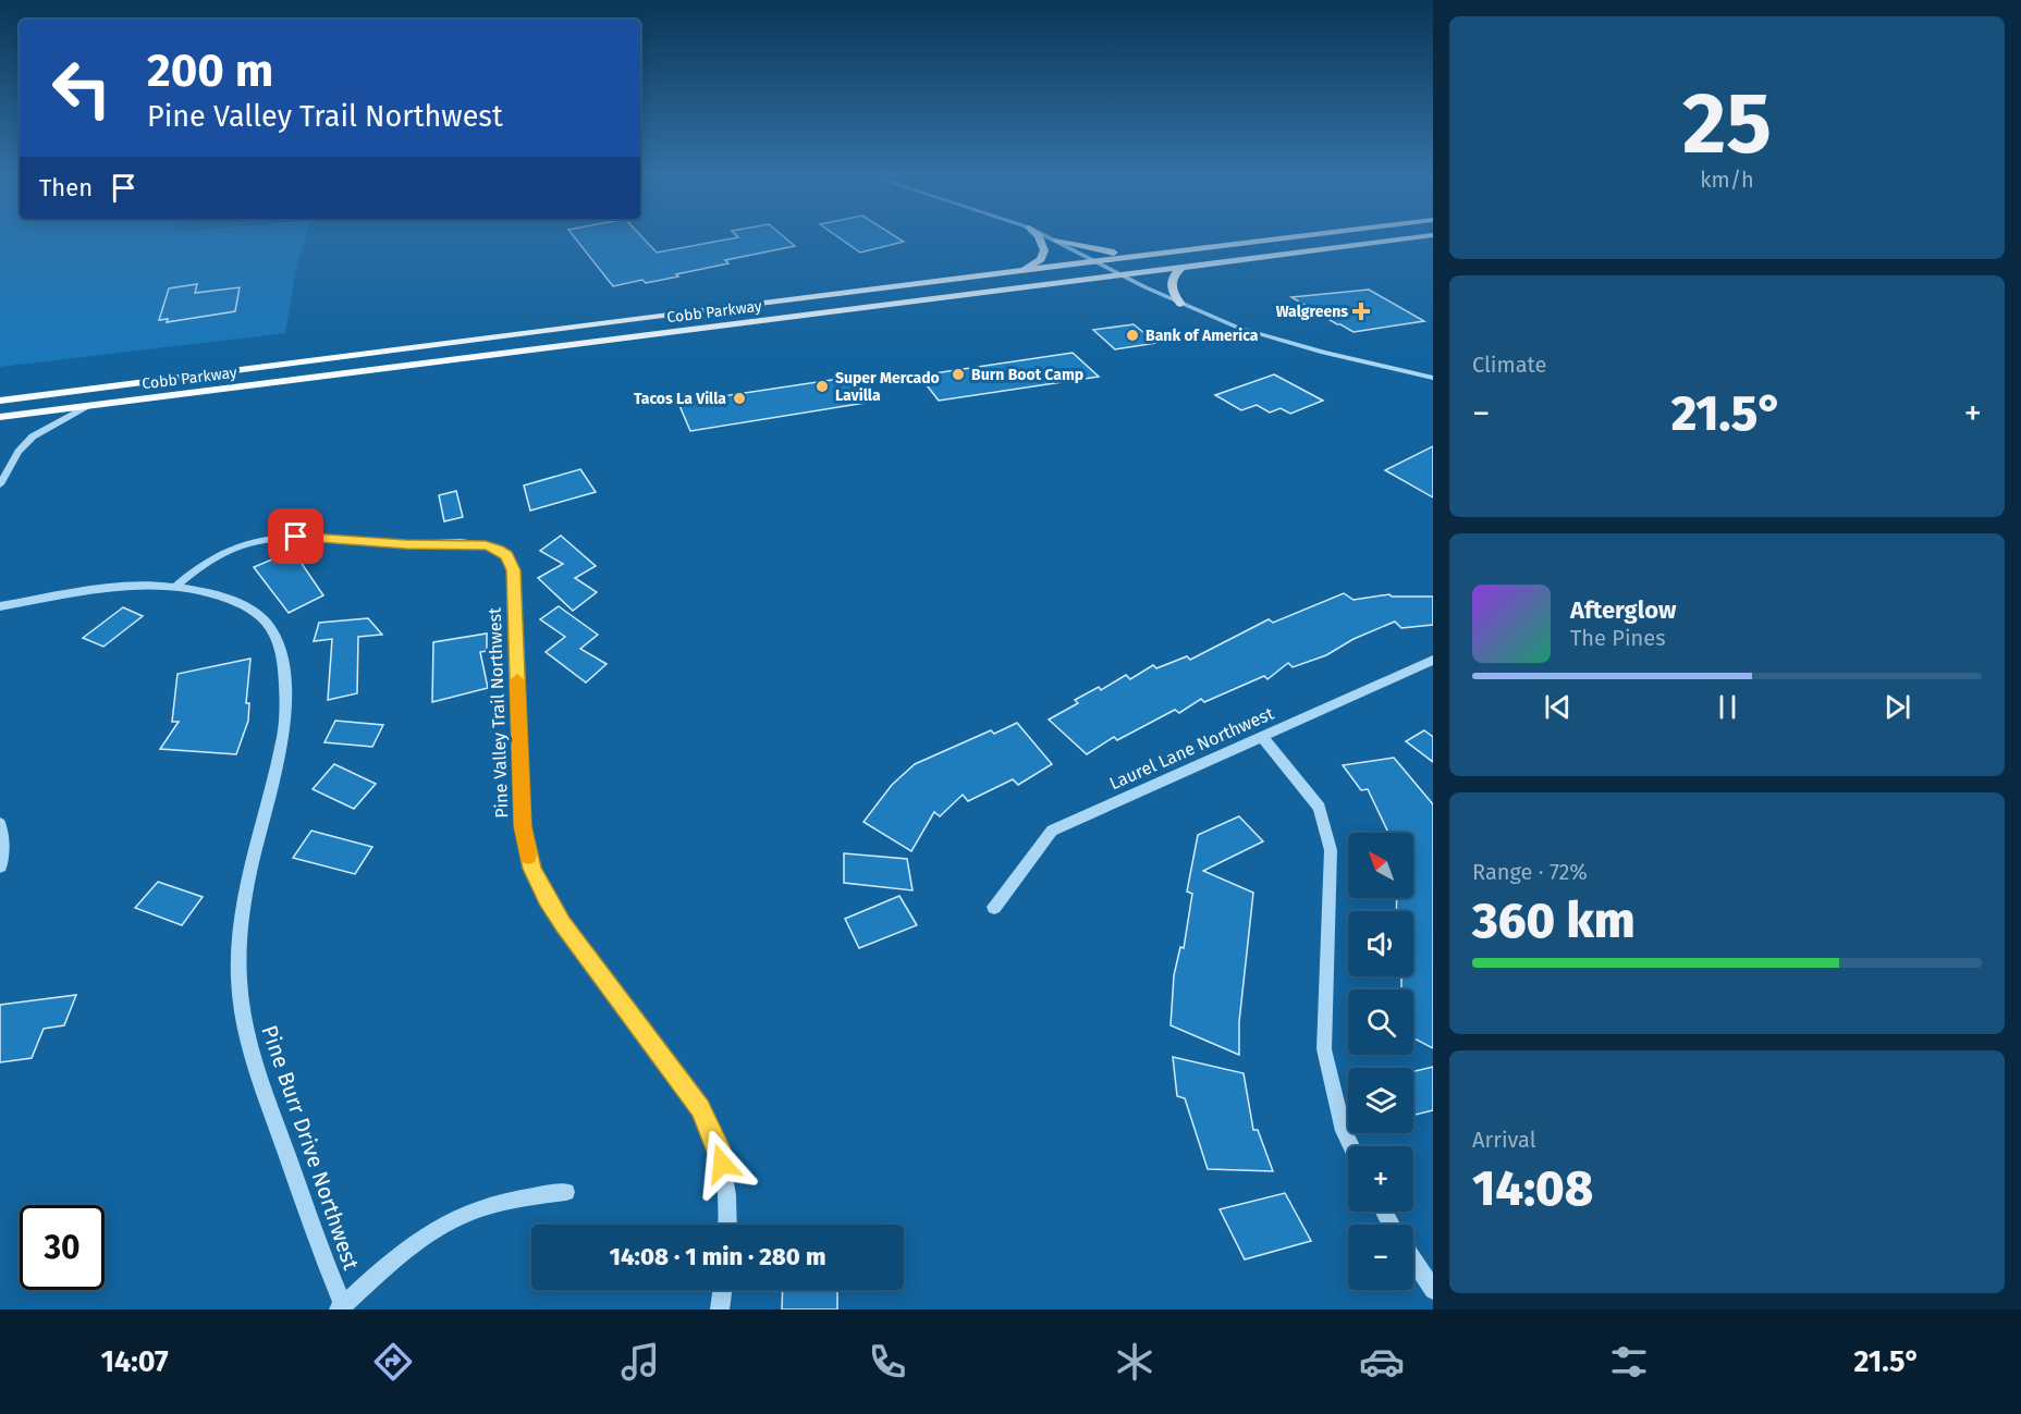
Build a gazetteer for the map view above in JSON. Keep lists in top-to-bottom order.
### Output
{
  "streets": {
    "main road": ["Cobb Parkway"],
    "street": ["Pine Valley Trail Northwest", "Laurel Lane Northwest", "Pine Burr Drive Northwest"]
  },
  "crossings": [
    ["Pine Valley Trail Northwest", "Pine Burr Drive Northwest"]
  ],
  "places": {
    "health": ["Walgreens"],
    "other": [
      "Bank of America",
      "Burn Boot Camp",
      "Super Mercado Lavilla",
      "Tacos La Villa"
    ]
  },
  "north": "top left",
  "page": {
    "tile": [
      ["25", "km/h"],
      "Climate",
      ["Range · 72%", "360 km"],
      ["Arrival", "14:08"]
    ],
    "turn": ["200 m", "Pine Valley Trail Northwest"],
    "then": "Then",
    "heat": ["−", "21.5°", "+"],
    "song": ["Afterglow", "The Pines"],
    "map_buttons": ["+", "−"],
    "limit": "30",
    "trip": "14:08 · 1 min · 280 m",
    "tabs": ["14:07", "21.5°"]
  }
}
